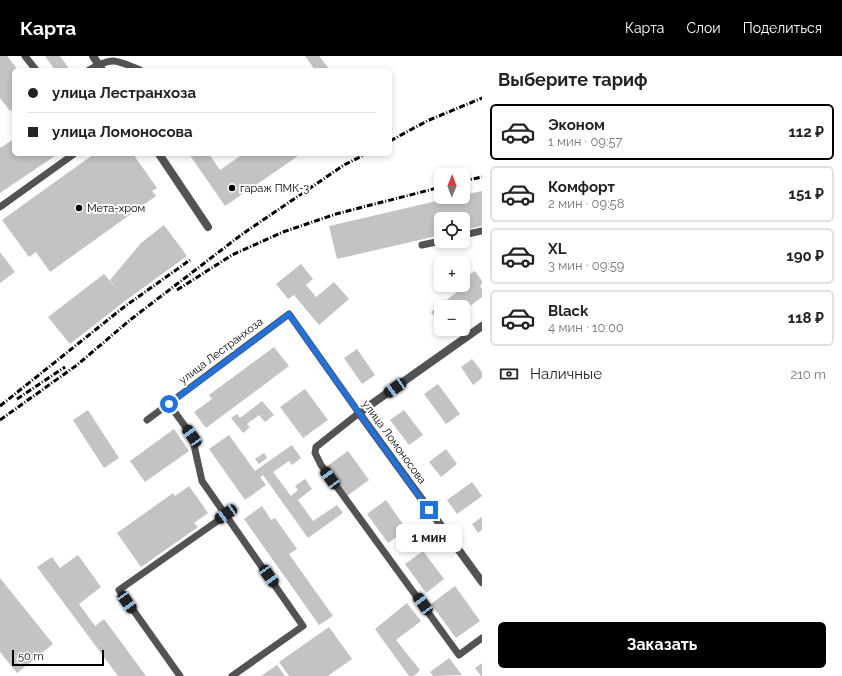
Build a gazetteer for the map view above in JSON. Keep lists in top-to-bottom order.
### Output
{
  "streets": {
    "street": ["улица Ломоносова"],
    "lane": ["улица Лестранхоза"]
  },
  "crossings": [
    ["улица Лестранхоза", "улица Ломоносова"]
  ],
  "places": ["гараж ПМК-3", "Мета-хром"],
  "scale_bar": "50 m",
  "north": "top",
  "page": {
    "header": "Карта",
    "nav": ["Карта", "Слои", "Поделиться"],
    "heading": "Выберите тариф",
    "banner": ["улица Лестранхоза", "улица Ломоносова"],
    "list": [
      {
        "name": "Эконом",
        "note": "1 мин · 09:57",
        "value": "112 ₽"
      },
      {
        "name": "Комфорт",
        "note": "2 мин · 09:58",
        "value": "151 ₽"
      },
      {
        "name": "XL",
        "note": "3 мин · 09:59",
        "value": "190 ₽"
      },
      {
        "name": "Black",
        "note": "4 мин · 10:00",
        "value": "118 ₽"
      }
    ],
    "map_buttons": ["+", "−"],
    "pay": ["Наличные", "210 m"],
    "bubble": "1 мин",
    "buttons": "Заказать",
    "scale": "50 m"
  }
}
